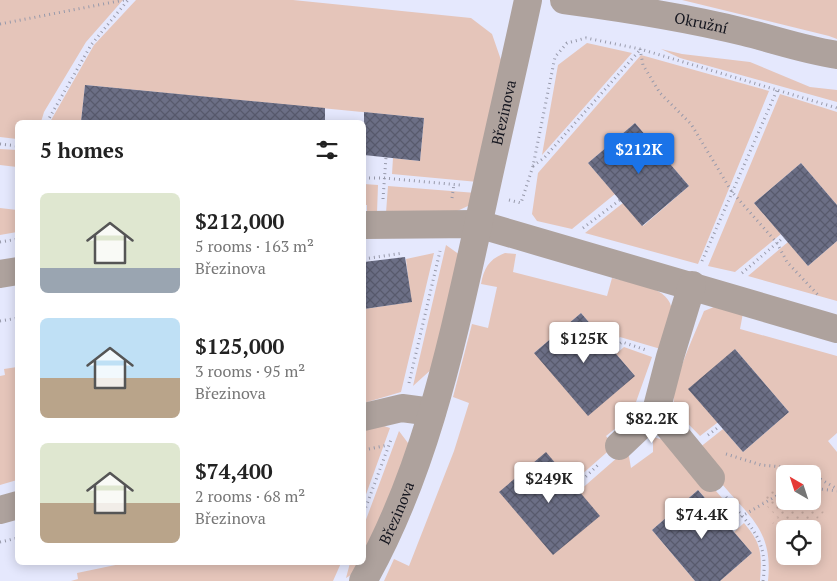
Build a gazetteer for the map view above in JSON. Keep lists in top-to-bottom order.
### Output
{
  "streets": {
    "street": ["Okružní", "Březinova"]
  },
  "north": "top left",
  "page": {
    "heading": "5 homes",
    "price": [
      "$212K",
      "$125K",
      "$82.2K",
      "$249K",
      "$74.4K"
    ],
    "list": [
      {
        "name": "$212,000",
        "note": "5 rooms · 163 m² · Březinova"
      },
      {
        "name": "$125,000",
        "note": "3 rooms · 95 m² · Březinova"
      },
      {
        "name": "$74,400",
        "note": "2 rooms · 68 m² · Březinova"
      }
    ]
  }
}
